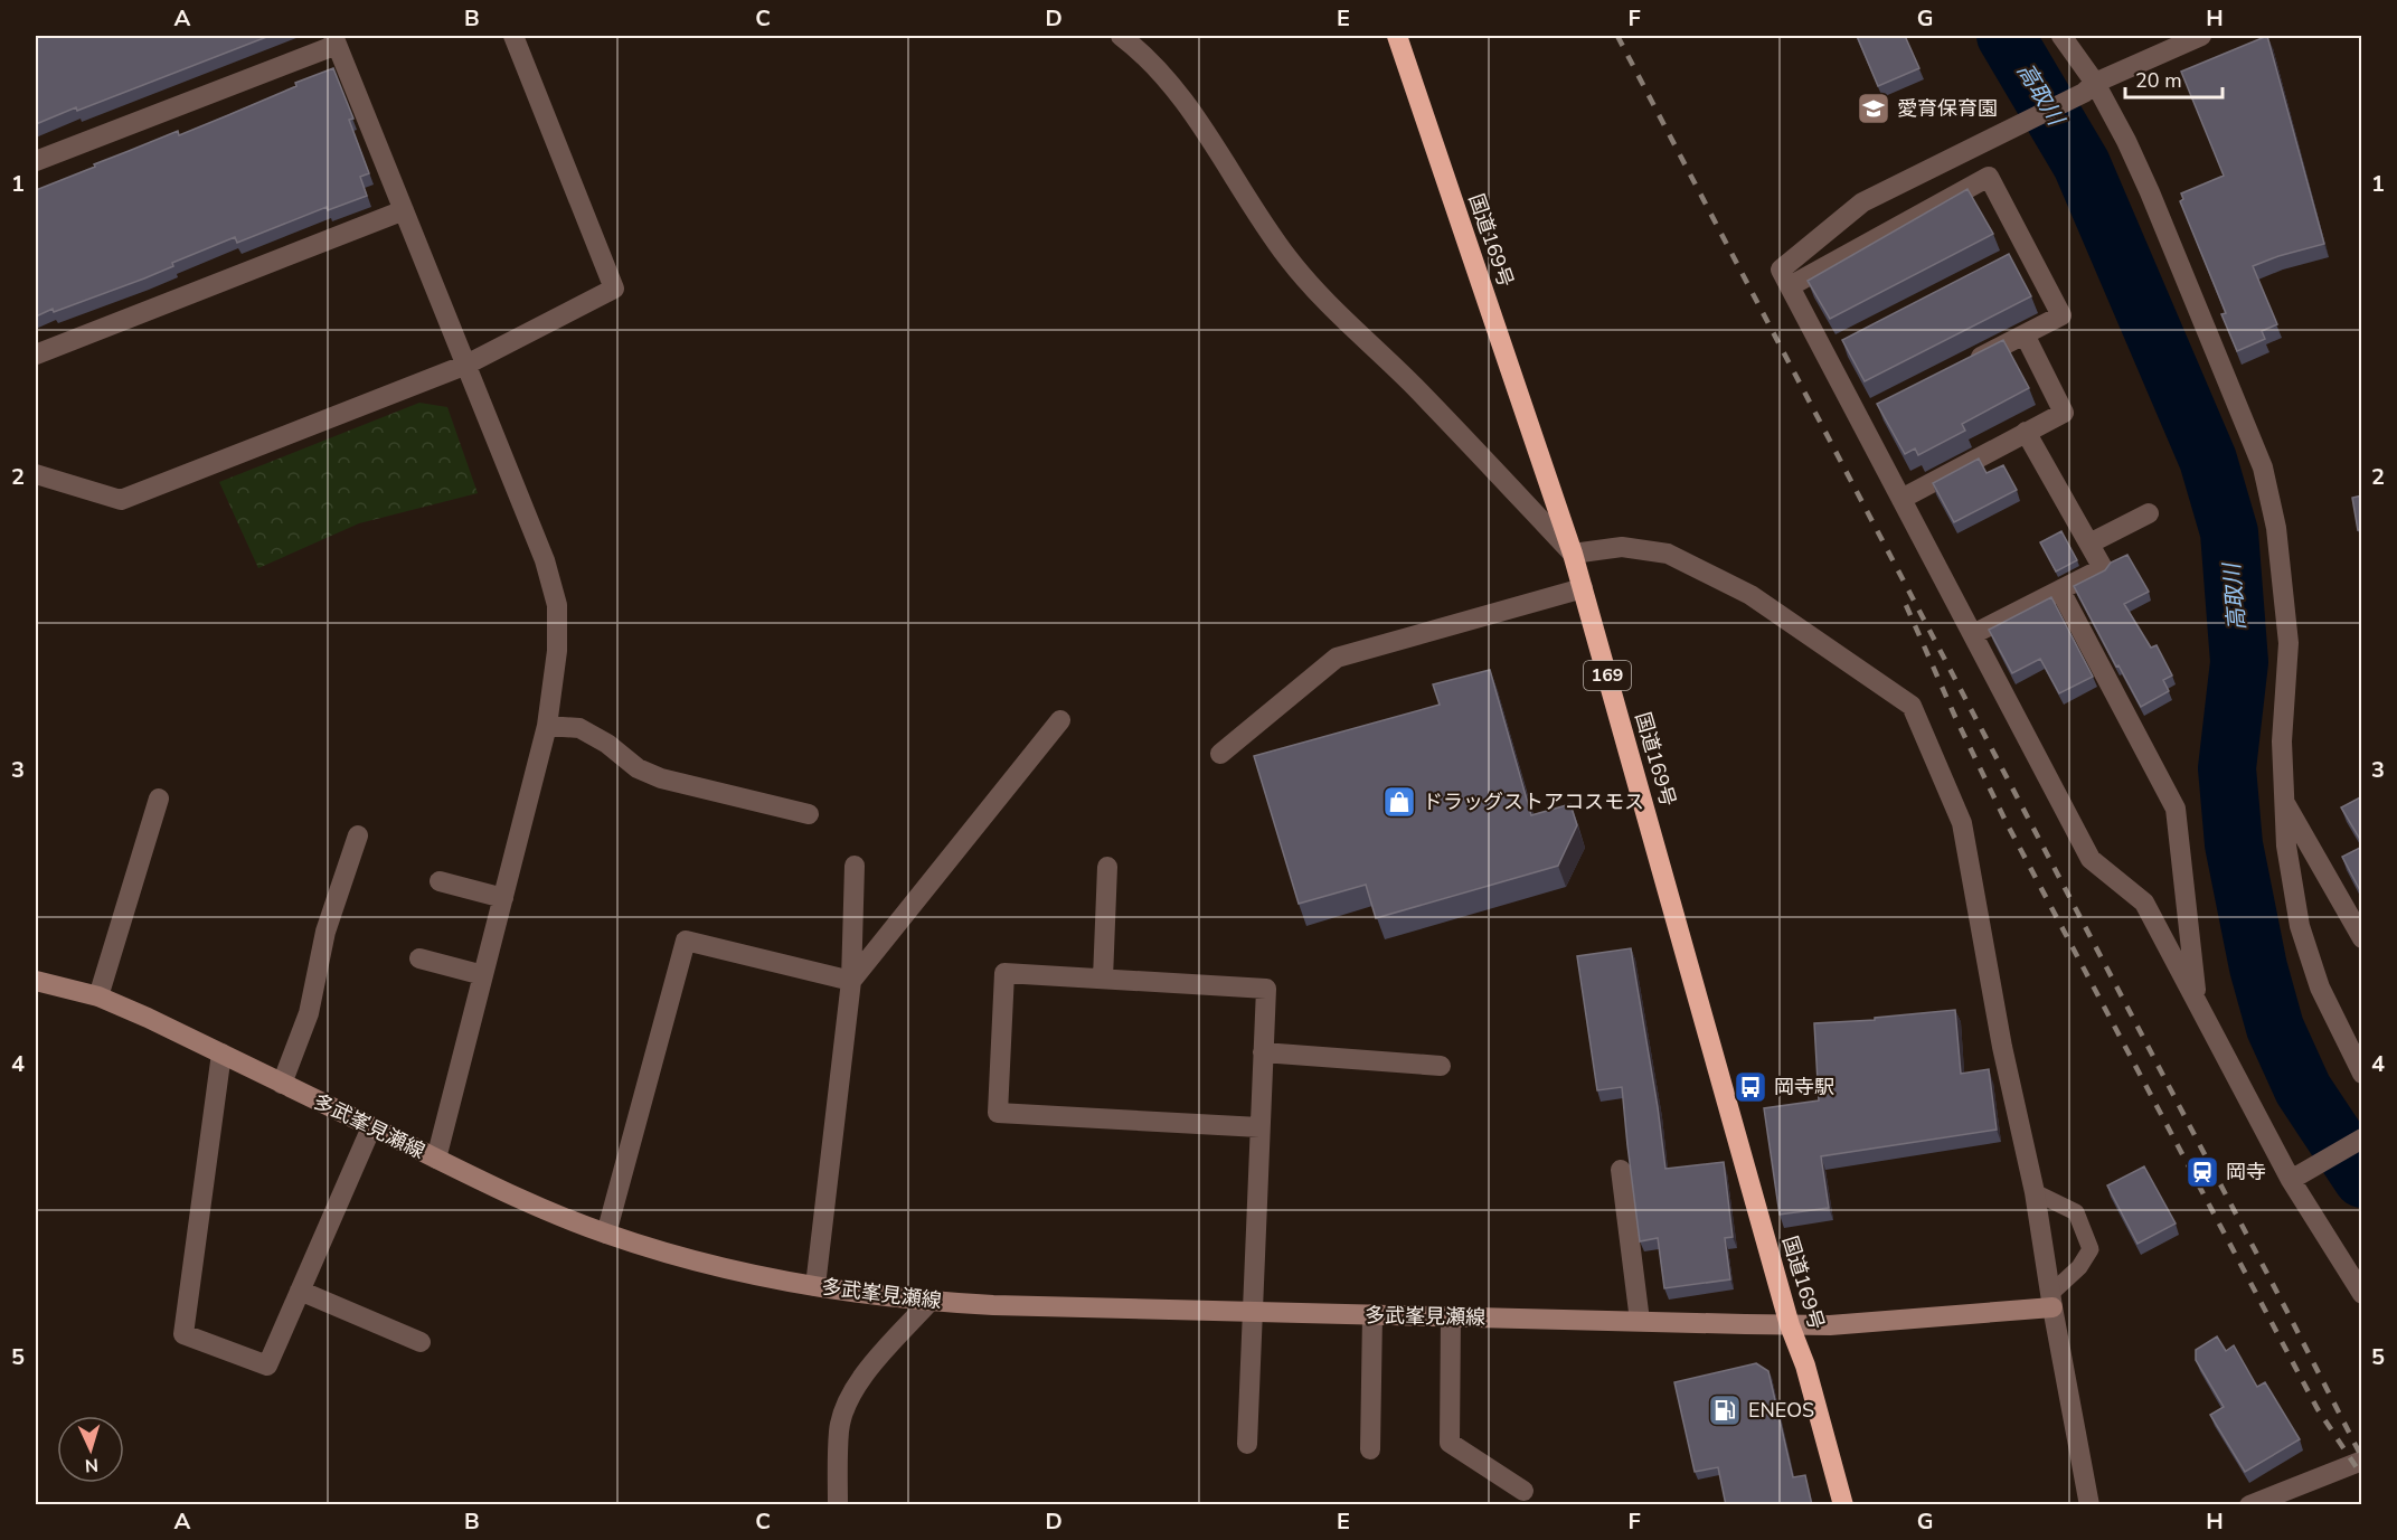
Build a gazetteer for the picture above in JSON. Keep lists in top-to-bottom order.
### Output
{
  "streets": {
    "highway": ["国道169号", "169"],
    "main road": ["多武峯見瀬線"]
  },
  "crossings": [
    ["国道169号", "多武峯見瀬線"]
  ],
  "water": ["高取川"],
  "places": {
    "school or university": ["愛育保育園"],
    "shop": ["ドラッグストアコスモス"],
    "bus stop": ["岡寺駅"],
    "station": ["岡寺"],
    "fuel station": ["ENEOS"]
  },
  "scale_bar": "20 m",
  "north": "bottom",
  "grid": {
    "columns": [
      "A",
      "B",
      "C",
      "D",
      "E",
      "F",
      "G",
      "H"
    ],
    "rows": [
      "1",
      "2",
      "3",
      "4",
      "5"
    ]
  }
}
